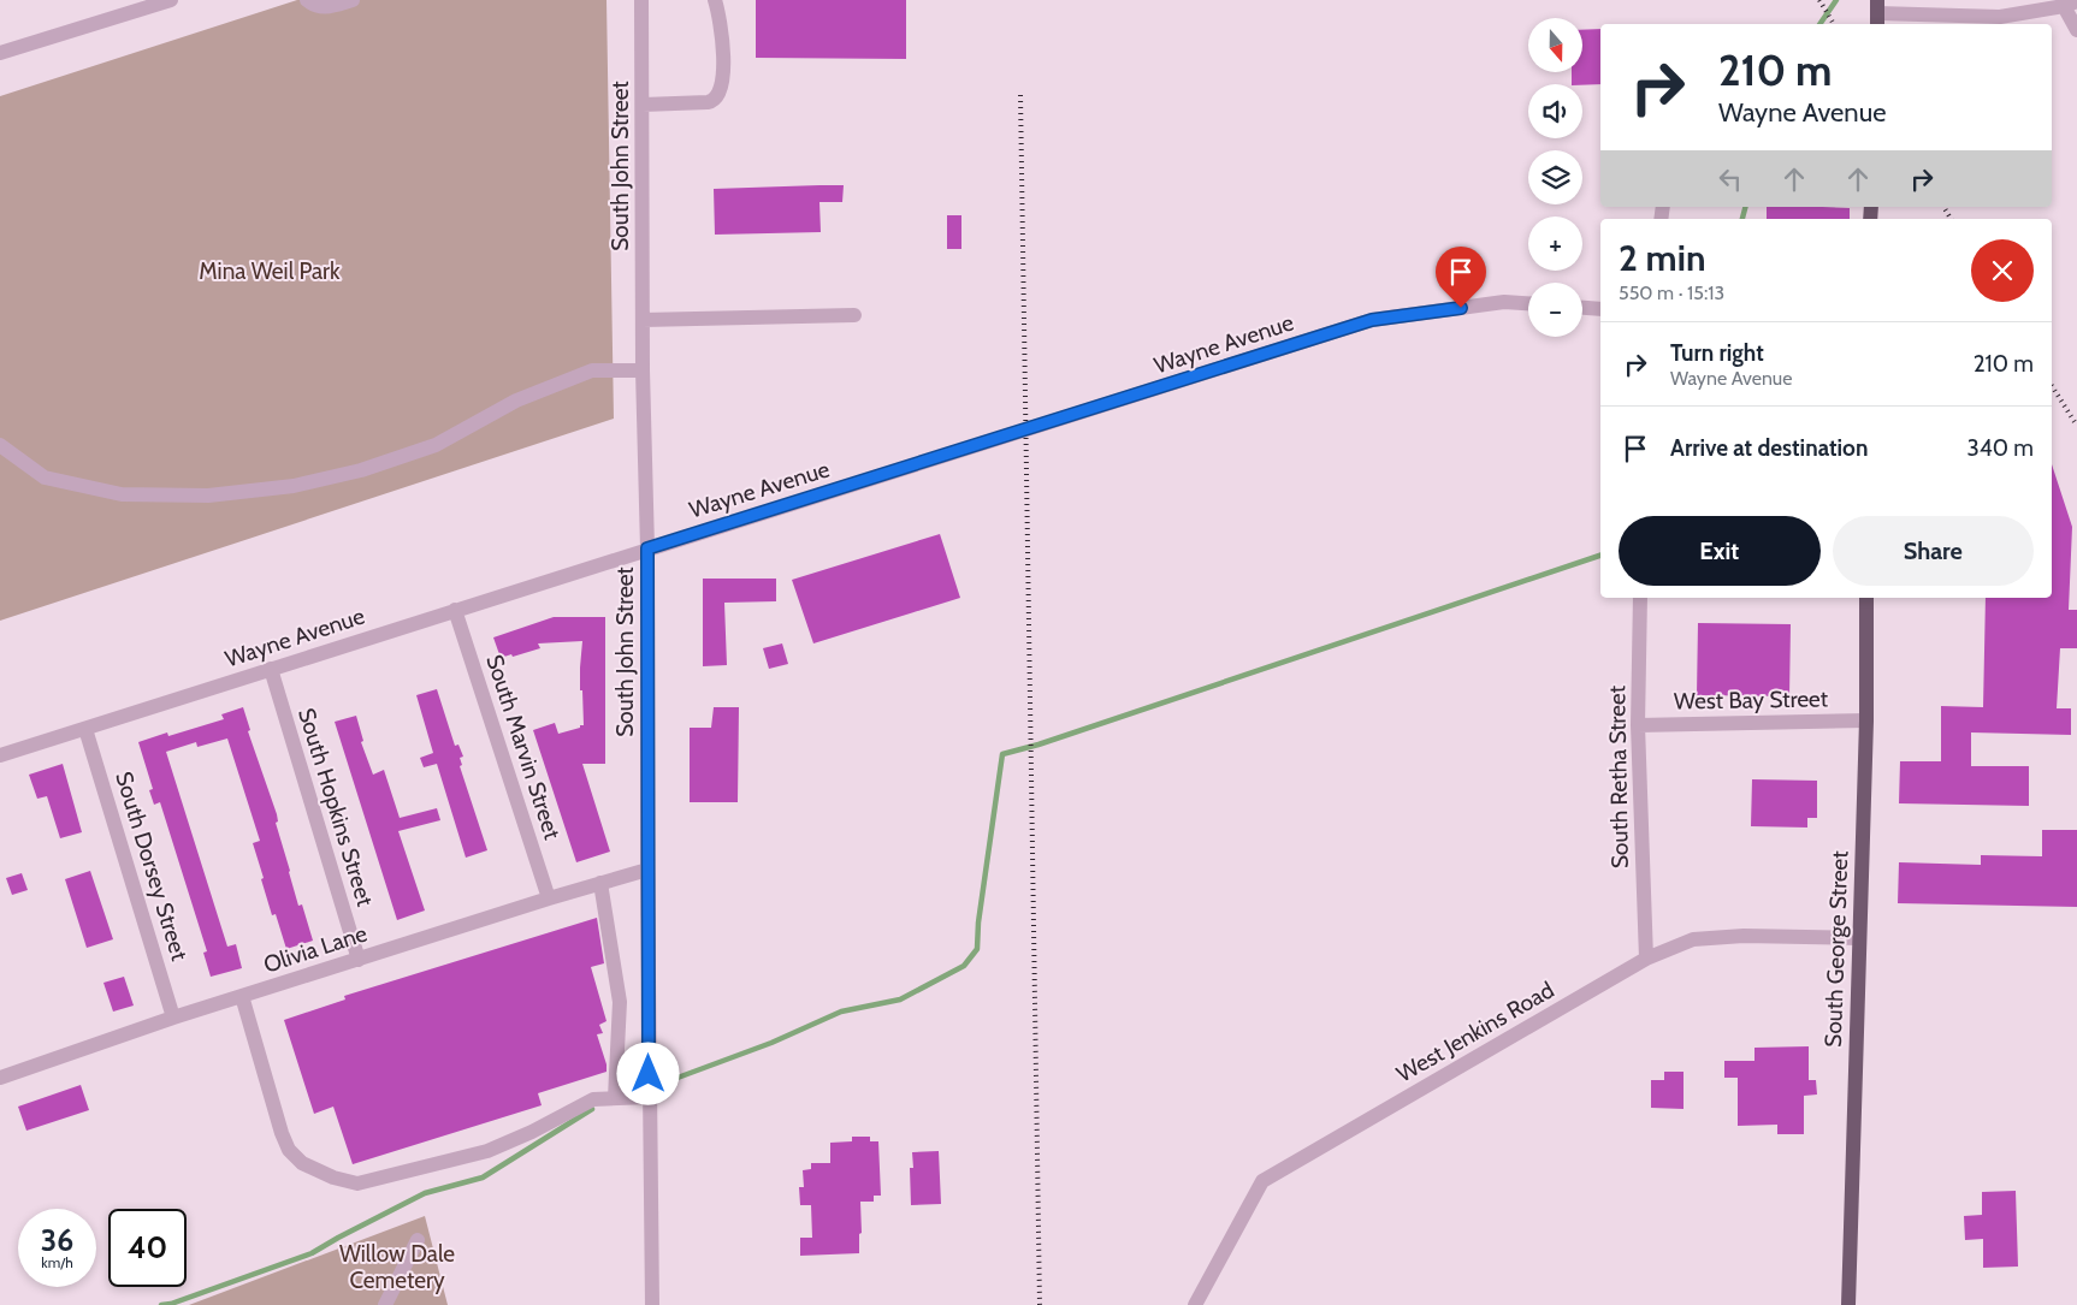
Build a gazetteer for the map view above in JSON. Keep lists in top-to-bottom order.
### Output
{
  "streets": {
    "main road": ["South George Street"],
    "street": [
      "South John Street",
      "Wayne Avenue",
      "West Bay Street",
      "South Marvin Street",
      "South Retha Street",
      "South Hopkins Street",
      "South Dorsey Street",
      "Olivia Lane",
      "West Jenkins Road"
    ]
  },
  "crossings": [
    ["South John Street", "Wayne Avenue"],
    ["South John Street", "Olivia Lane"],
    ["Wayne Avenue", "South Marvin Street"],
    ["Wayne Avenue", "South Hopkins Street"],
    ["Wayne Avenue", "South Dorsey Street"],
    ["West Bay Street", "South Retha Street"],
    ["West Bay Street", "South George Street"],
    ["South Marvin Street", "Olivia Lane"],
    ["South Retha Street", "West Jenkins Road"],
    ["South Hopkins Street", "Olivia Lane"],
    ["South Dorsey Street", "Olivia Lane"],
    ["South George Street", "West Jenkins Road"]
  ],
  "parks": ["Mina Weil Park", "Willow Dale Cemetery"],
  "north": "bottom",
  "page": {
    "map_buttons": ["+", "−"],
    "turn": ["210 m", "Wayne Avenue"],
    "heading": ["2 min", "550 m · 15:13"],
    "list": [
      {
        "name": "Turn right",
        "note": "Wayne Avenue",
        "value": "210 m"
      },
      {
        "name": "Arrive at destination",
        "value": "340 m"
      }
    ],
    "buttons": ["Exit", "Share"],
    "speed": "36 km/h",
    "limit": "40"
  }
}
